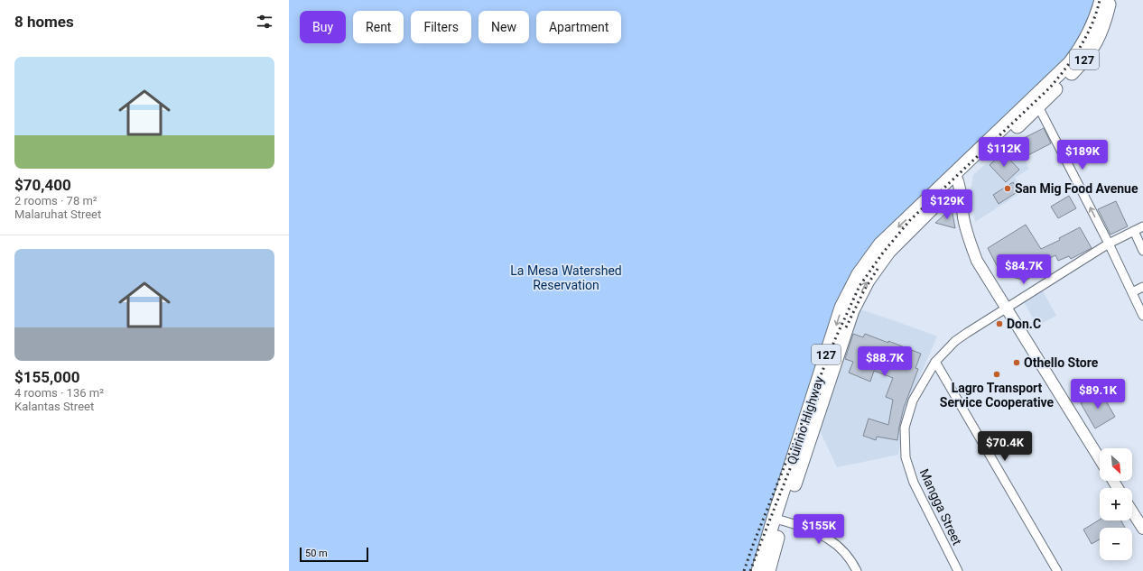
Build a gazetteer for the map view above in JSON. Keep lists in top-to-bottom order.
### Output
{
  "streets": {
    "main road": ["127", "Quirino Highway"],
    "street": ["Mangga Street"]
  },
  "parks": ["La Mesa Watershed Reservation"],
  "places": [
    "San Mig Food Avenue",
    "Don.C",
    "Othello Store",
    "Lagro Transport Service Cooperative"
  ],
  "scale_bar": "50 m",
  "north": "bottom right",
  "page": {
    "heading": "8 homes",
    "chip": [
      "Buy",
      "Rent",
      "Filters",
      "New",
      "Apartment"
    ],
    "list": [
      {
        "name": "$70,400",
        "note": "2 rooms · 78 m² · Malaruhat Street"
      },
      {
        "name": "$155,000",
        "note": "4 rooms · 136 m² · Kalantas Street"
      }
    ],
    "price": [
      "$112K",
      "$189K",
      "$129K",
      "$84.7K",
      "$88.7K",
      "$89.1K",
      "$70.4K",
      "$155K"
    ],
    "map_buttons": ["+", "−"],
    "scale": "50 m"
  }
}
